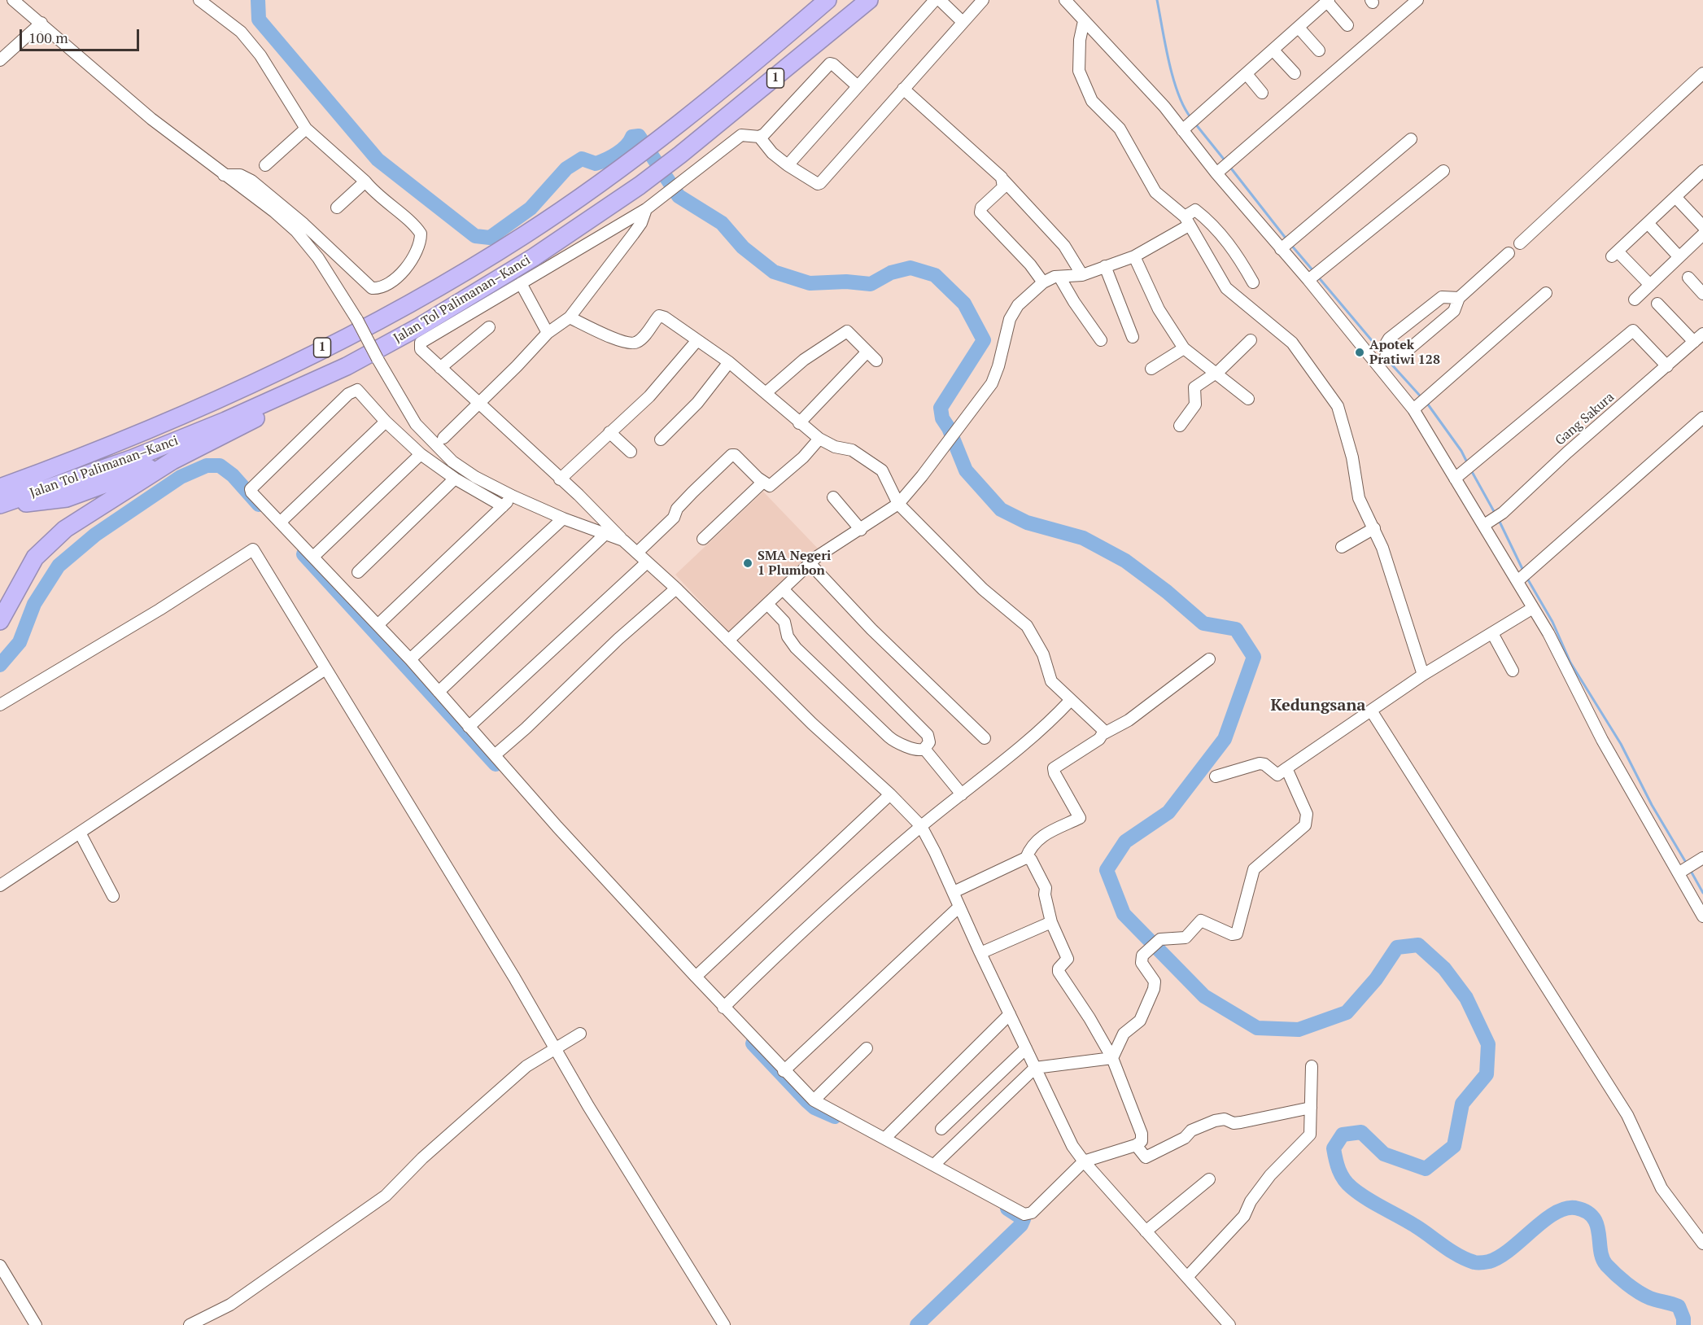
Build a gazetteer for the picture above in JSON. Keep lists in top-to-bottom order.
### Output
{
  "streets": {
    "highway": ["1", "Jalan Tol Palimanan–Kanci"],
    "street": ["Gang Sakura"]
  },
  "districts": ["Kedungsana"],
  "places": ["Apotek Pratiwi 128", "SMA Negeri 1 Plumbon"],
  "scale_bar": "100 m"
}
